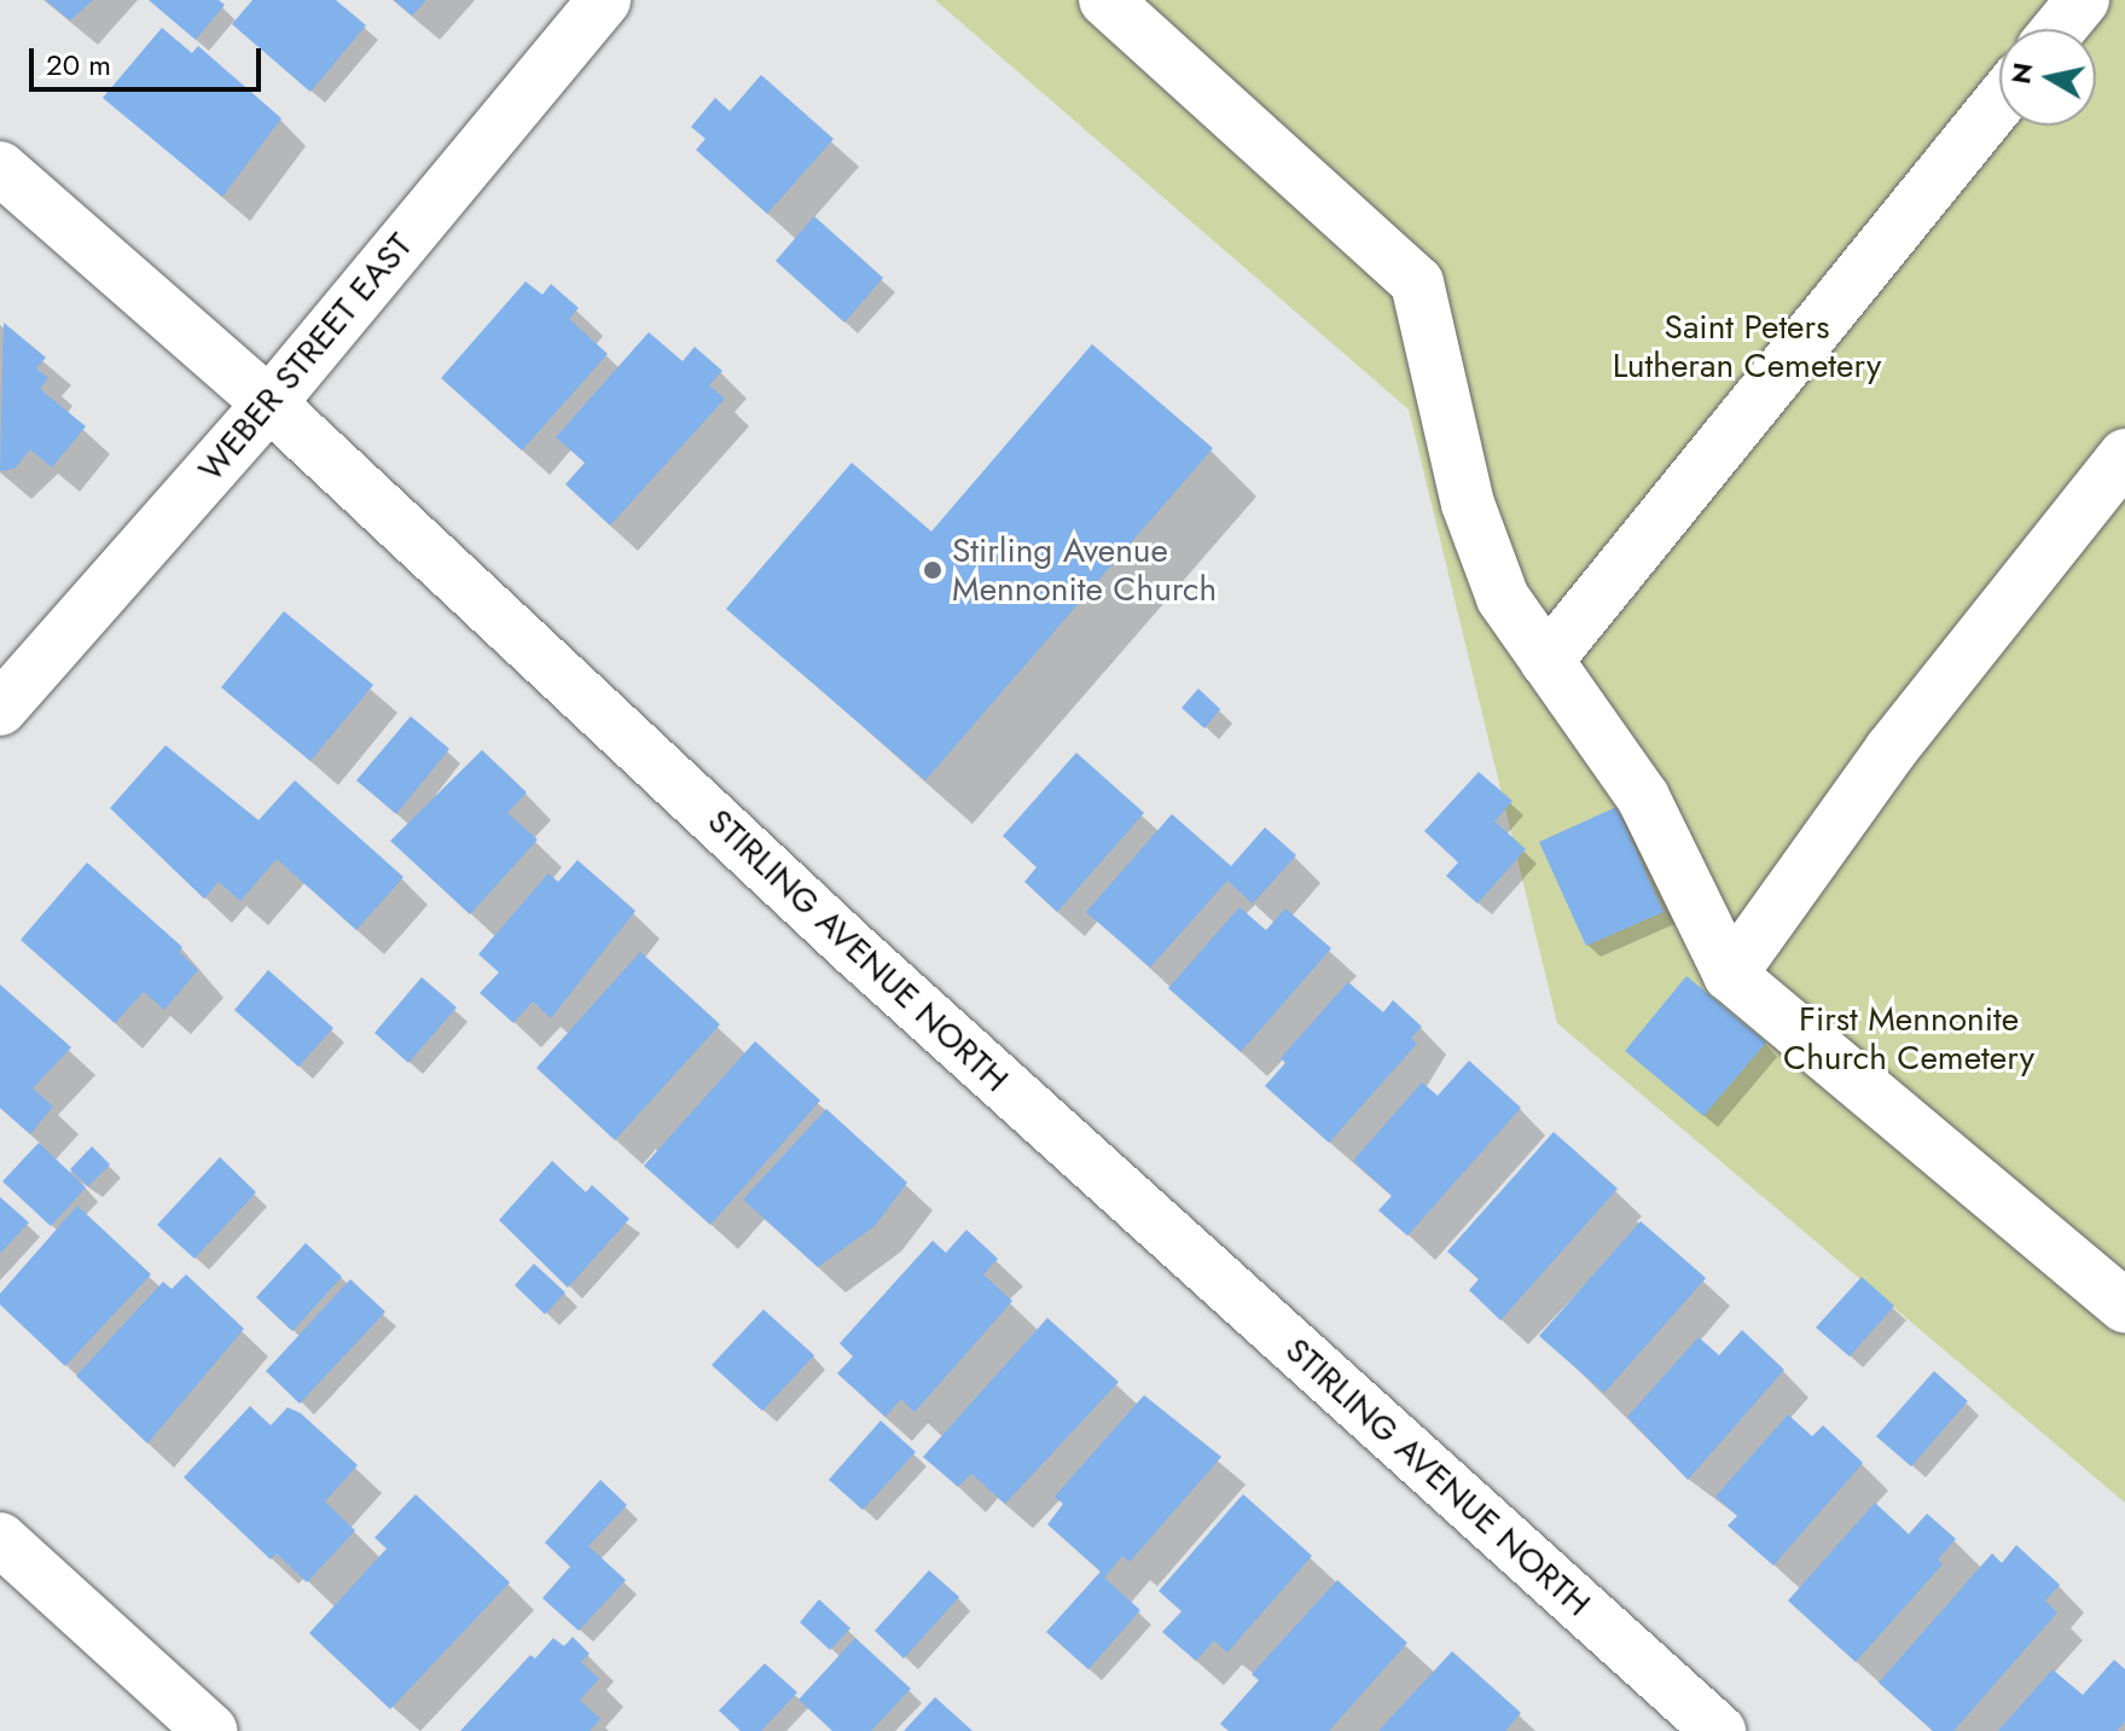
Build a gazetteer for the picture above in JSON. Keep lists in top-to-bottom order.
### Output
{
  "streets": {
    "street": ["WEBER STREET EAST", "STIRLING AVENUE NORTH"]
  },
  "crossings": [
    ["WEBER STREET EAST", "STIRLING AVENUE NORTH"]
  ],
  "parks": ["Saint Peters Lutheran Cemetery", "First Mennonite Church Cemetery"],
  "places": ["Stirling Avenue Mennonite Church"],
  "scale_bar": "20 m",
  "north": "left"
}
